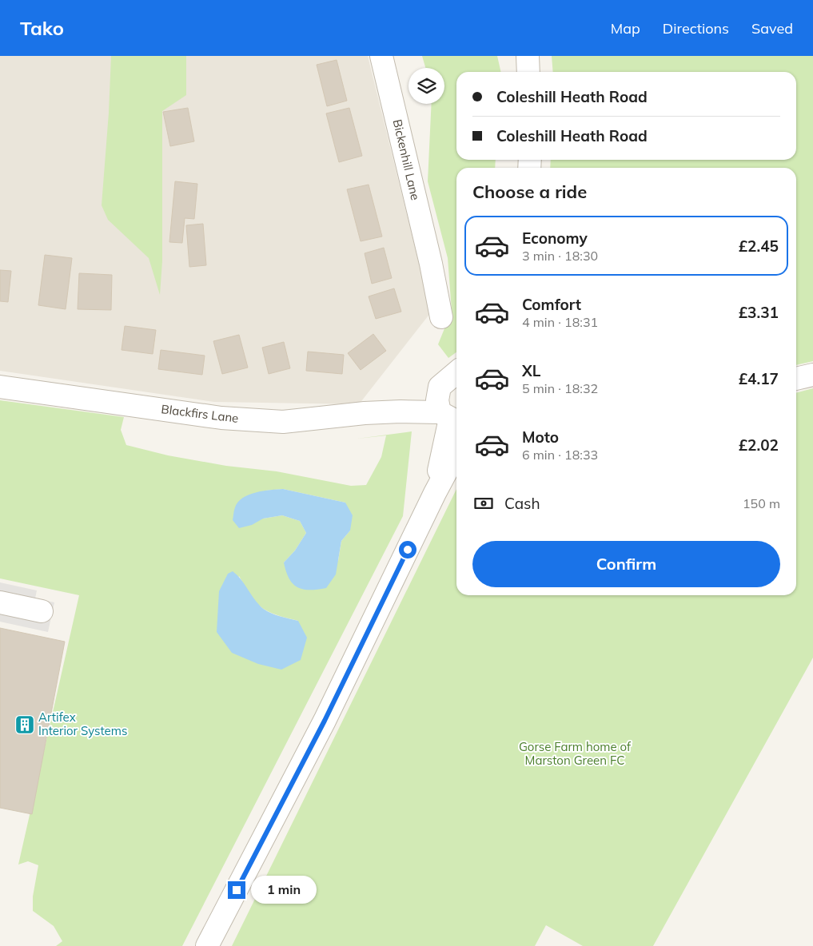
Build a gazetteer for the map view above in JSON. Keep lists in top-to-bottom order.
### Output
{
  "streets": {
    "street": ["Bickenhill Lane", "Blackfirs Lane"]
  },
  "parks": ["Gorse Farm home of Marston Green FC"],
  "places": {
    "building": ["Artifex Interior Systems"]
  },
  "page": {
    "header": "Tako",
    "nav": ["Map", "Directions", "Saved"],
    "banner": ["Coleshill Heath Road", "Coleshill Heath Road"],
    "heading": "Choose a ride",
    "list": [
      {
        "name": "Economy",
        "note": "3 min · 18:30",
        "value": "£2.45"
      },
      {
        "name": "Comfort",
        "note": "4 min · 18:31",
        "value": "£3.31"
      },
      {
        "name": "XL",
        "note": "5 min · 18:32",
        "value": "£4.17"
      },
      {
        "name": "Moto",
        "note": "6 min · 18:33",
        "value": "£2.02"
      }
    ],
    "pay": ["Cash", "150 m"],
    "buttons": "Confirm",
    "bubble": "1 min"
  }
}
